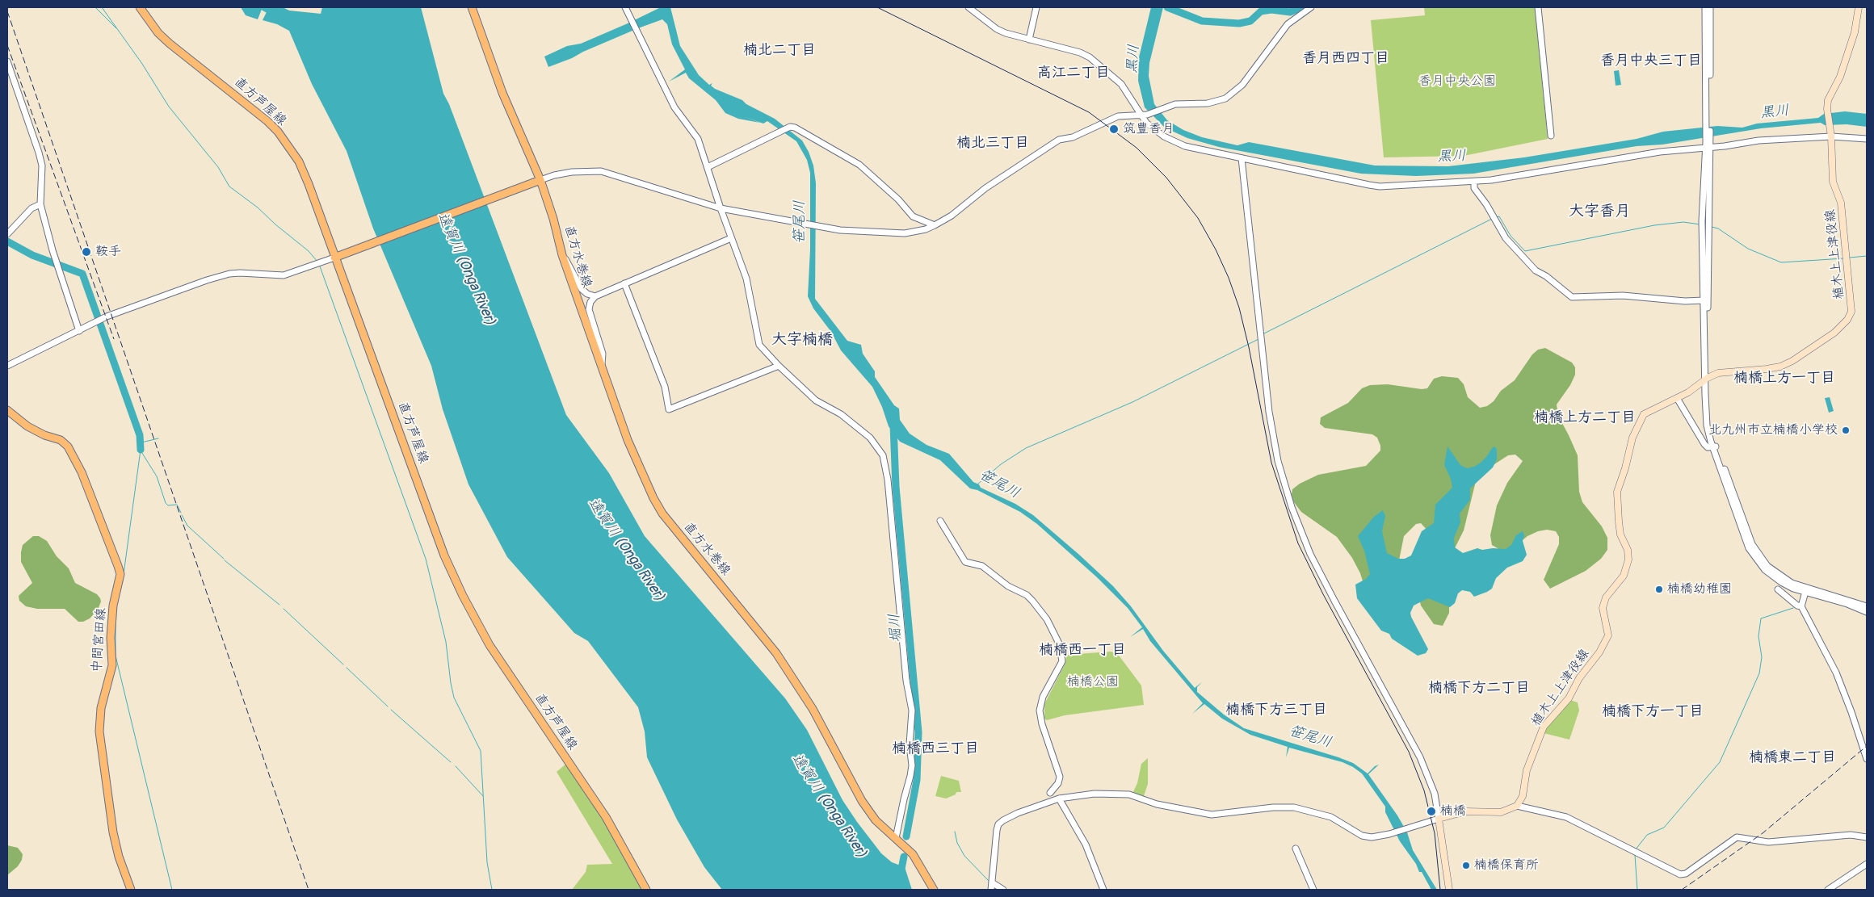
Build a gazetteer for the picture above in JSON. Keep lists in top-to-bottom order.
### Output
{
  "streets": {
    "main road": [
      "直方芦屋線",
      "植木上上津役線",
      "直方水巻線",
      "中間宮田線"
    ]
  },
  "districts": [
    "楠北二丁目",
    "香月西四丁目",
    "香月中央三丁目",
    "高江二丁目",
    "楠北三丁目",
    "大字香月",
    "大字楠橋",
    "楠橋上方一丁目",
    "楠橋上方二丁目",
    "楠橋西一丁目",
    "楠橋下方二丁目",
    "楠橋下方三丁目",
    "楠橋下方一丁目",
    "楠橋西三丁目",
    "楠橋東二丁目"
  ],
  "water": [
    "黒川",
    "笹尾川",
    "遠賀川 (Onga River)",
    "堀川"
  ],
  "parks": ["香月中央公園", "楠橋公園"],
  "places": [
    "筑豊香月",
    "鞍手",
    "北九州市立楠橋小学校",
    "楠橋幼稚園",
    "楠橋",
    "楠橋保育所"
  ]
}
